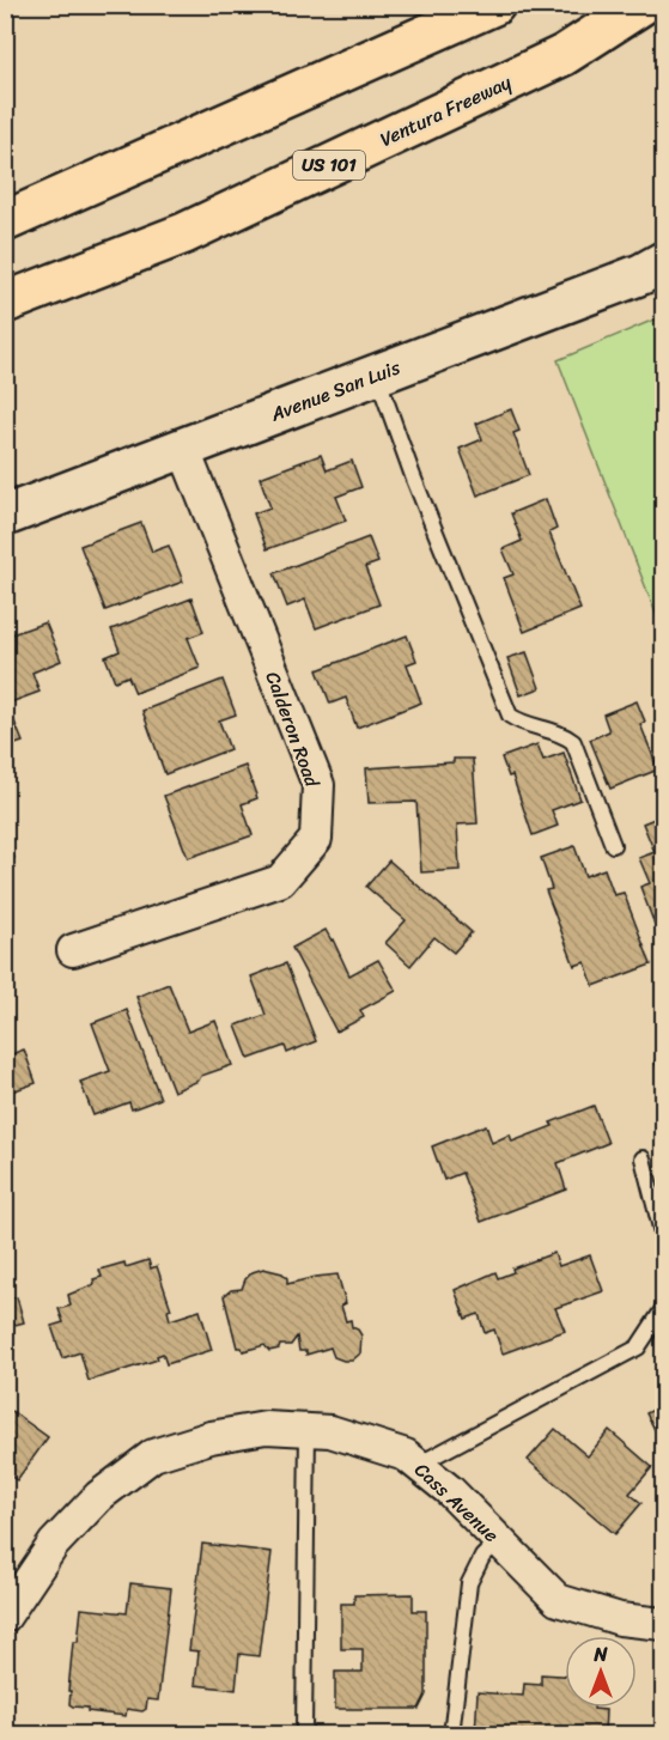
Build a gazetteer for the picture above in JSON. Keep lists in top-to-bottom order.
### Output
{
  "streets": {
    "highway": ["Ventura Freeway", "US 101"],
    "street": ["Avenue San Luis", "Calderon Road", "Cass Avenue"]
  },
  "crossings": [
    ["Avenue San Luis", "Calderon Road"]
  ],
  "north": "top"
}
